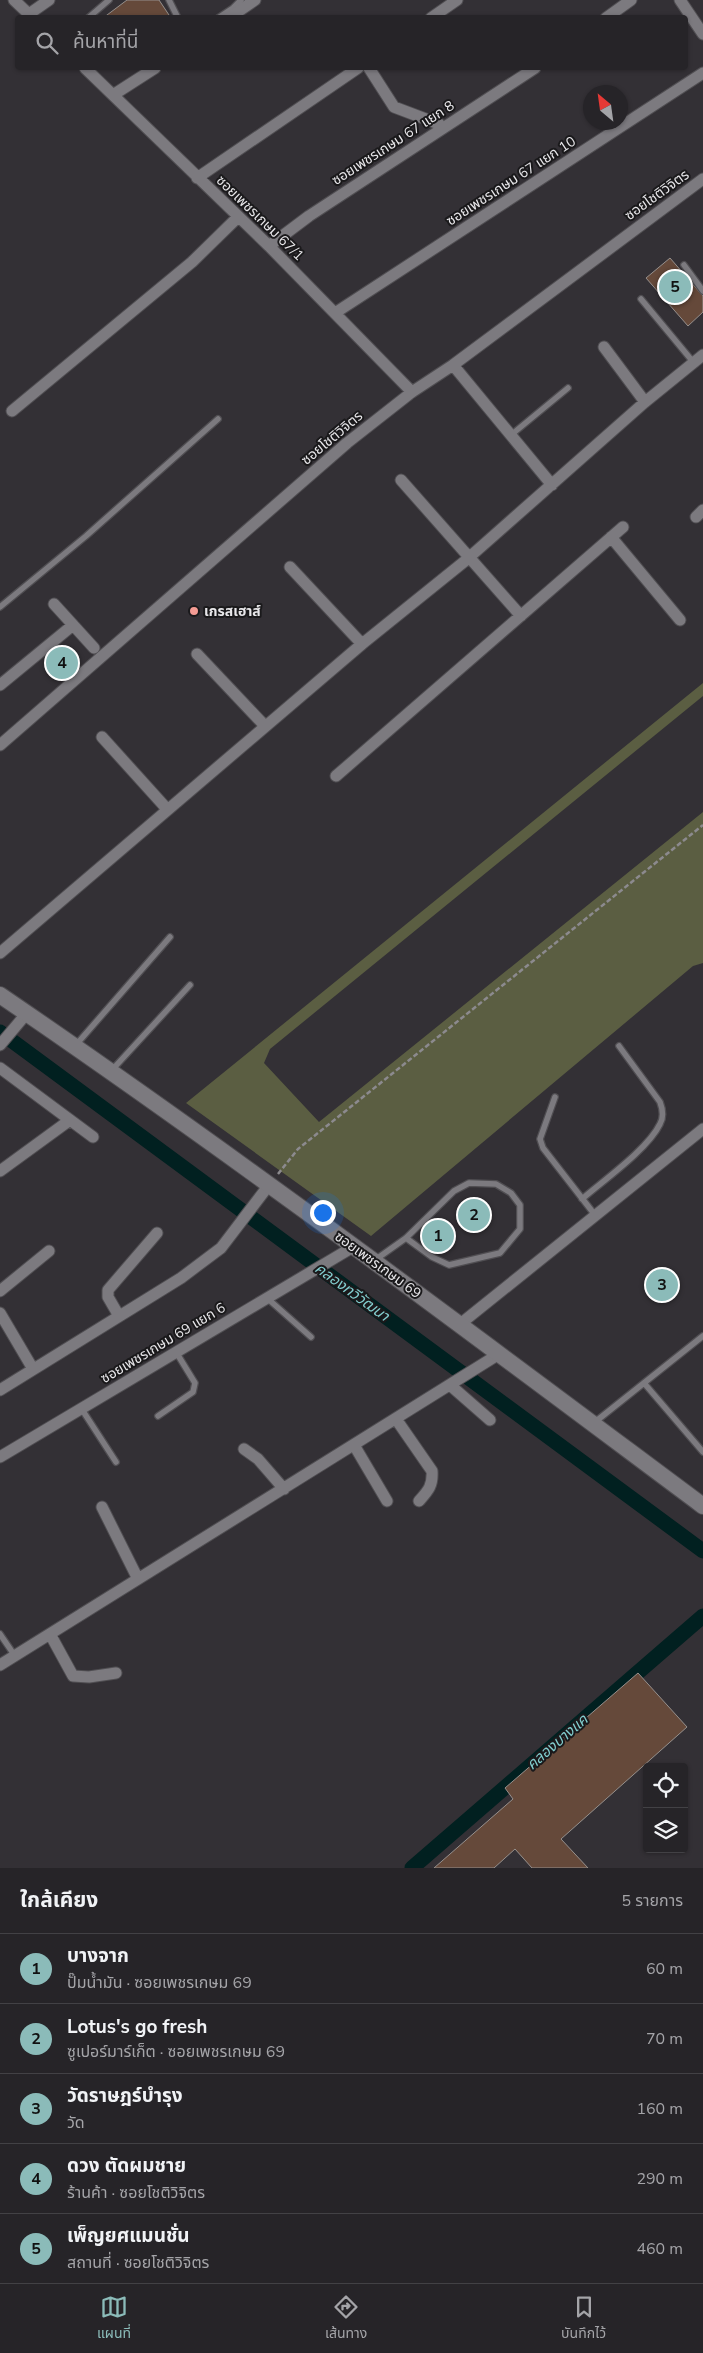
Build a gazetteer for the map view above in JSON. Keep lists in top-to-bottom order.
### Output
{
  "streets": {
    "main road": ["ซอยเพชรเกษม 69"],
    "street": [
      "ซอยเพชรเกษม 67 แยก 8",
      "ซอยเพชรเกษม 67 แยก 10",
      "ซอยโชติวิจิตร",
      "ซอยเพชรเกษม 67/1",
      "ซอยเพชรเกษม 69 แยก 6"
    ]
  },
  "crossings": [
    ["ซอยเพชรเกษม 67 แยก 8", "ซอยเพชรเกษม 67/1"],
    ["ซอยเพชรเกษม 67 แยก 10", "ซอยเพชรเกษม 67/1"],
    ["ซอยโชติวิจิตร", "ซอยเพชรเกษม 67/1"],
    ["ซอยเพชรเกษม 69", "ซอยเพชรเกษม 69 แยก 6"]
  ],
  "water": ["คลองทวีวัฒนา", "คลองบางแค"],
  "places": ["เกรสเฮาส์"],
  "north": "top left",
  "page": {
    "search": "ค้นหาที่นี่",
    "pins": [
      "5",
      "4",
      "2",
      "1",
      "3"
    ],
    "heading": ["ใกล้เคียง", "5 รายการ"],
    "list": [
      {
        "mark": "1",
        "name": "บางจาก",
        "note": "ปั๊มน้ำมัน · ซอยเพชรเกษม 69",
        "value": "60 m"
      },
      {
        "mark": "2",
        "name": "Lotus's go fresh",
        "note": "ซูเปอร์มาร์เก็ต · ซอยเพชรเกษม 69",
        "value": "70 m"
      },
      {
        "mark": "3",
        "name": "วัดราษฎร์บำรุง",
        "note": "วัด",
        "value": "160 m"
      },
      {
        "mark": "4",
        "name": "ดวง ตัดผมชาย",
        "note": "ร้านค้า · ซอยโชติวิจิตร",
        "value": "290 m"
      },
      {
        "mark": "5",
        "name": "เพ็ญยศแมนชั่น",
        "note": "สถานที่ · ซอยโชติวิจิตร",
        "value": "460 m"
      }
    ],
    "nav": ["แผนที่", "เส้นทาง", "บันทึกไว้"]
  }
}
